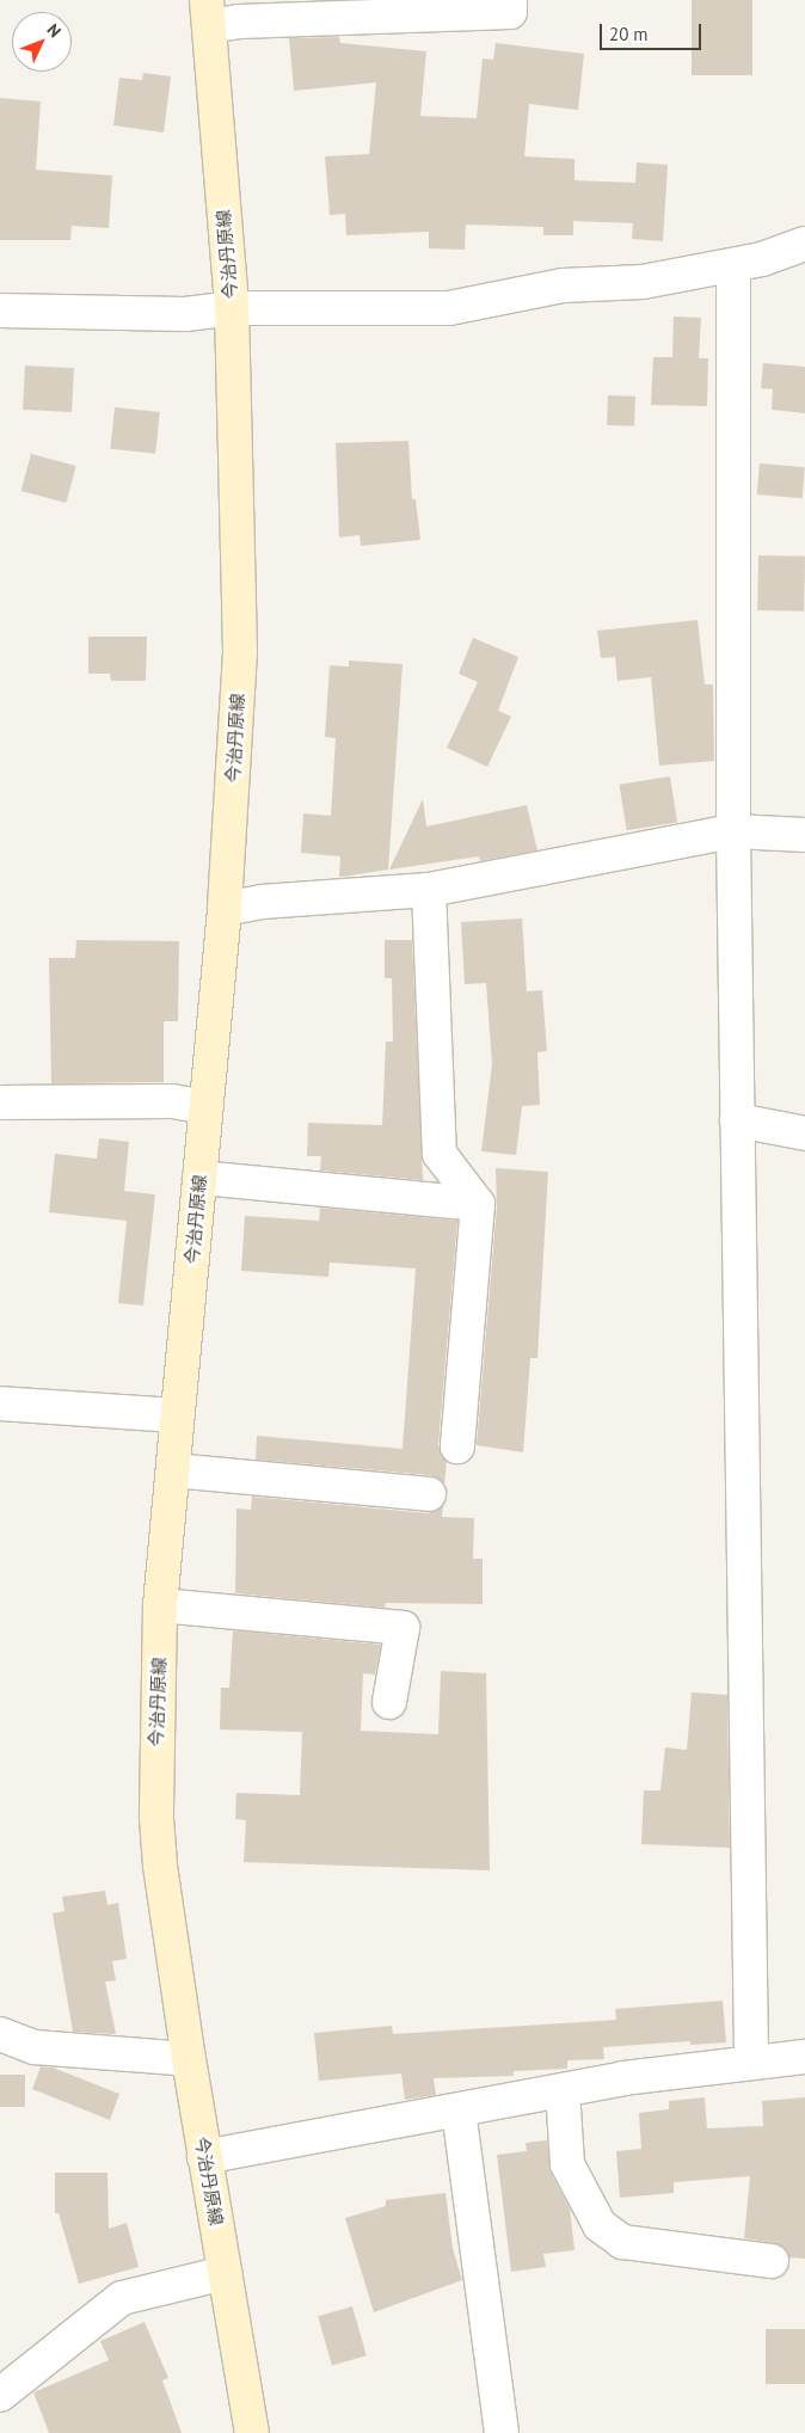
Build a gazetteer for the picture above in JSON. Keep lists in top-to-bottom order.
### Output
{
  "streets": {
    "main road": ["今治丹原線"]
  },
  "scale_bar": "20 m",
  "north": "top right"
}
